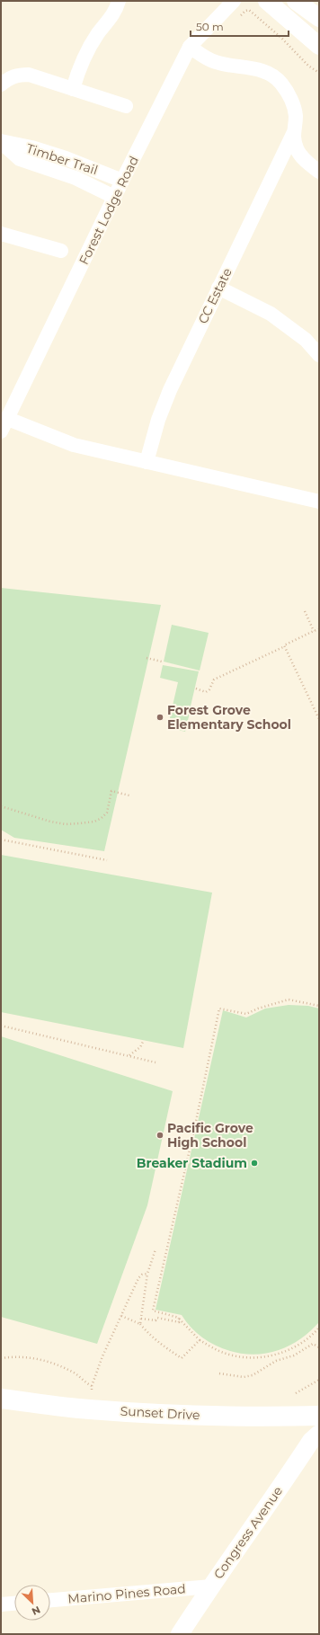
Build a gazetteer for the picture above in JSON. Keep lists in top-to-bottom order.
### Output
{
  "streets": {
    "main road": ["Sunset Drive"],
    "street": [
      "Timber Trail",
      "Forest Lodge Road",
      "CC Estate",
      "Congress Avenue",
      "Marino Pines Road"
    ]
  },
  "crossings": [
    ["Timber Trail", "Forest Lodge Road"],
    ["Congress Avenue", "Marino Pines Road"]
  ],
  "places": ["Forest Grove Elementary School", "Pacific Grove High School", "Breaker Stadium"],
  "scale_bar": "50 m",
  "north": "bottom right"
}
